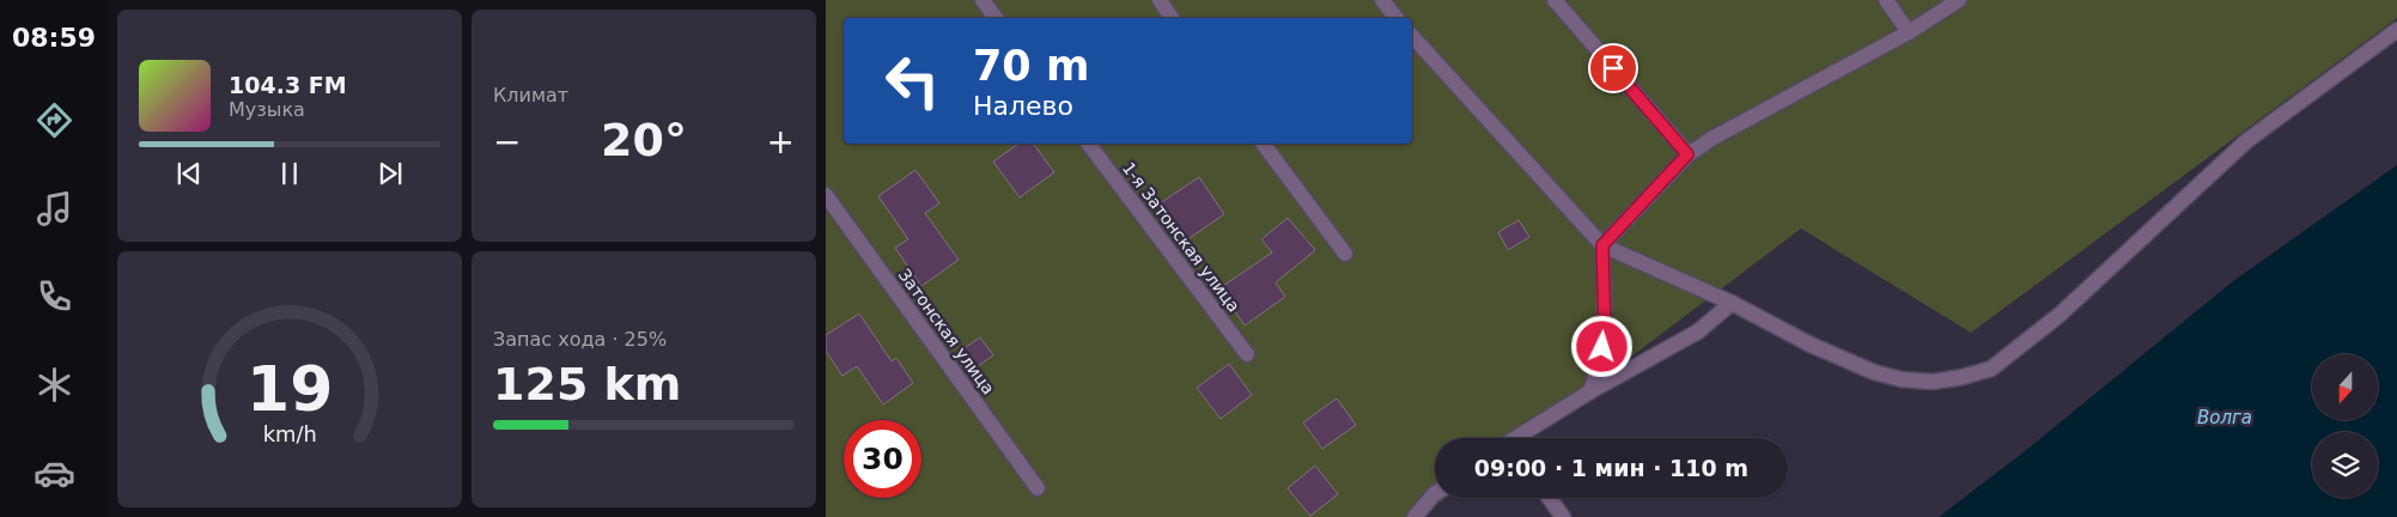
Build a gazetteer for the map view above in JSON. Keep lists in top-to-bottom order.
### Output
{
  "streets": {
    "street": ["1-я Затонская улица", "Затонская улица"]
  },
  "water": ["Волга"],
  "north": "bottom",
  "page": {
    "tabs": "08:59",
    "tile": [
      "Климат",
      ["Запас хода · 25%", "125 km"]
    ],
    "turn": ["70 m", "Налево"],
    "song": ["104.3 FM", "Музыка"],
    "heat": ["−", "20°", "+"],
    "limit": "30",
    "trip": "09:00 · 1 мин · 110 m",
    "gauge": ["19", "km/h"]
  }
}
